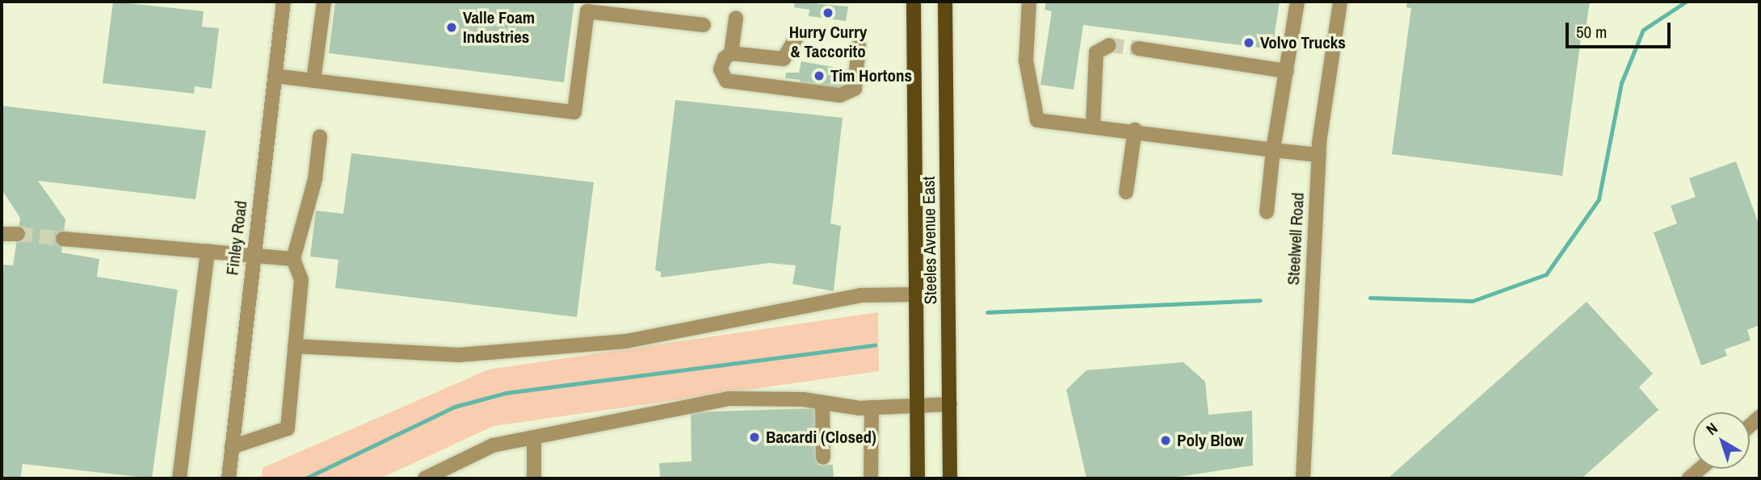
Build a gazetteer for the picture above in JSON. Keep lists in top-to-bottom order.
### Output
{
  "streets": {
    "main road": ["Steeles Avenue East"],
    "street": ["Finley Road", "Steelwell Road"]
  },
  "places": [
    "Hurry Curry & Taccorito",
    "Valle Foam Industries",
    "Volvo Trucks",
    "Tim Hortons",
    "Bacardi (Closed)",
    "Poly Blow"
  ],
  "scale_bar": "50 m",
  "north": "top left"
}
